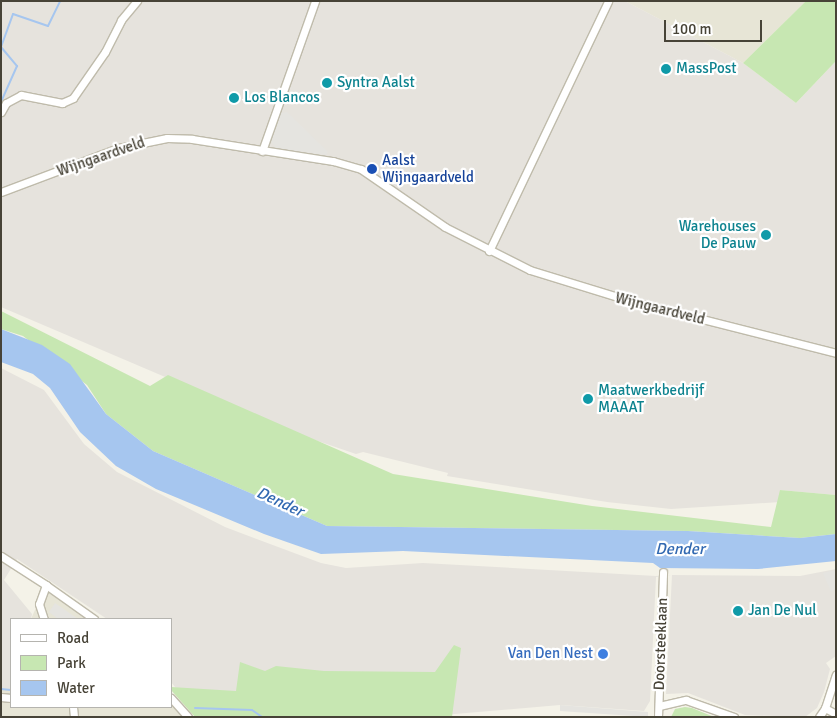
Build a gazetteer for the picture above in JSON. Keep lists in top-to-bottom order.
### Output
{
  "streets": {
    "street": ["Wijngaardveld", "Doorsteeklaan"]
  },
  "water": ["Dender"],
  "places": [
    "MassPost",
    "Syntra Aalst",
    "Los Blancos",
    "Aalst Wijngaardveld",
    "Warehouses De Pauw",
    "Maatwerkbedrijf MAAAT",
    "Jan De Nul",
    "Van Den Nest"
  ],
  "legend": ["Road", "Park", "Water"],
  "scale_bar": "100 m"
}
